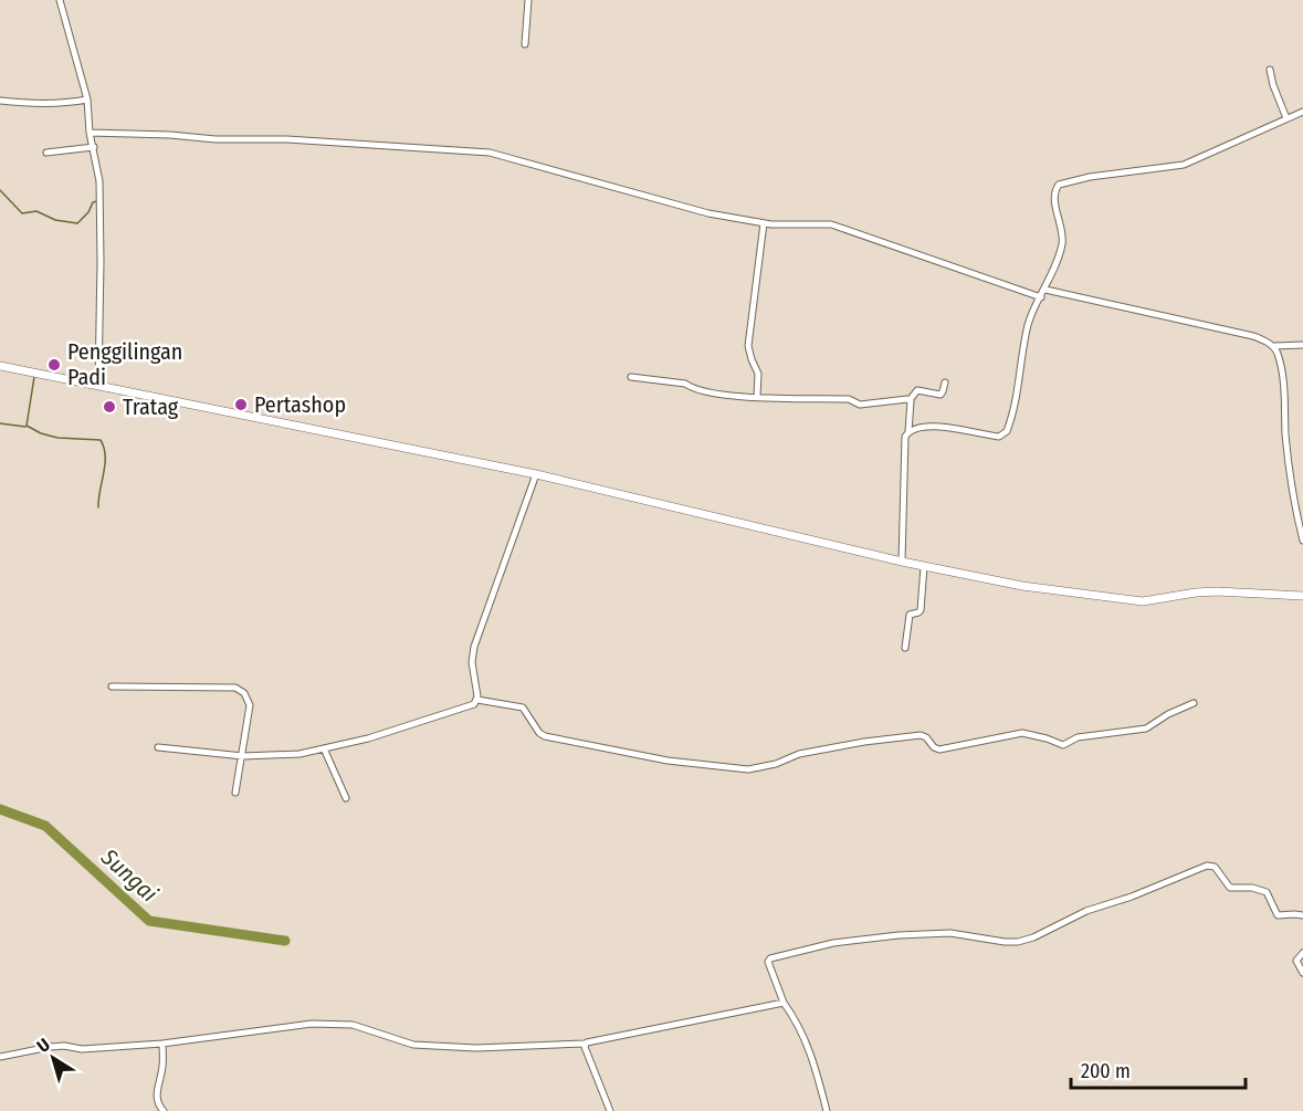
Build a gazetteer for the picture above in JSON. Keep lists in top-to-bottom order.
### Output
{
  "water": ["Sungai"],
  "places": ["Penggilingan Padi", "Pertashop", "Tratag"],
  "scale_bar": "200 m",
  "north": "top left"
}
